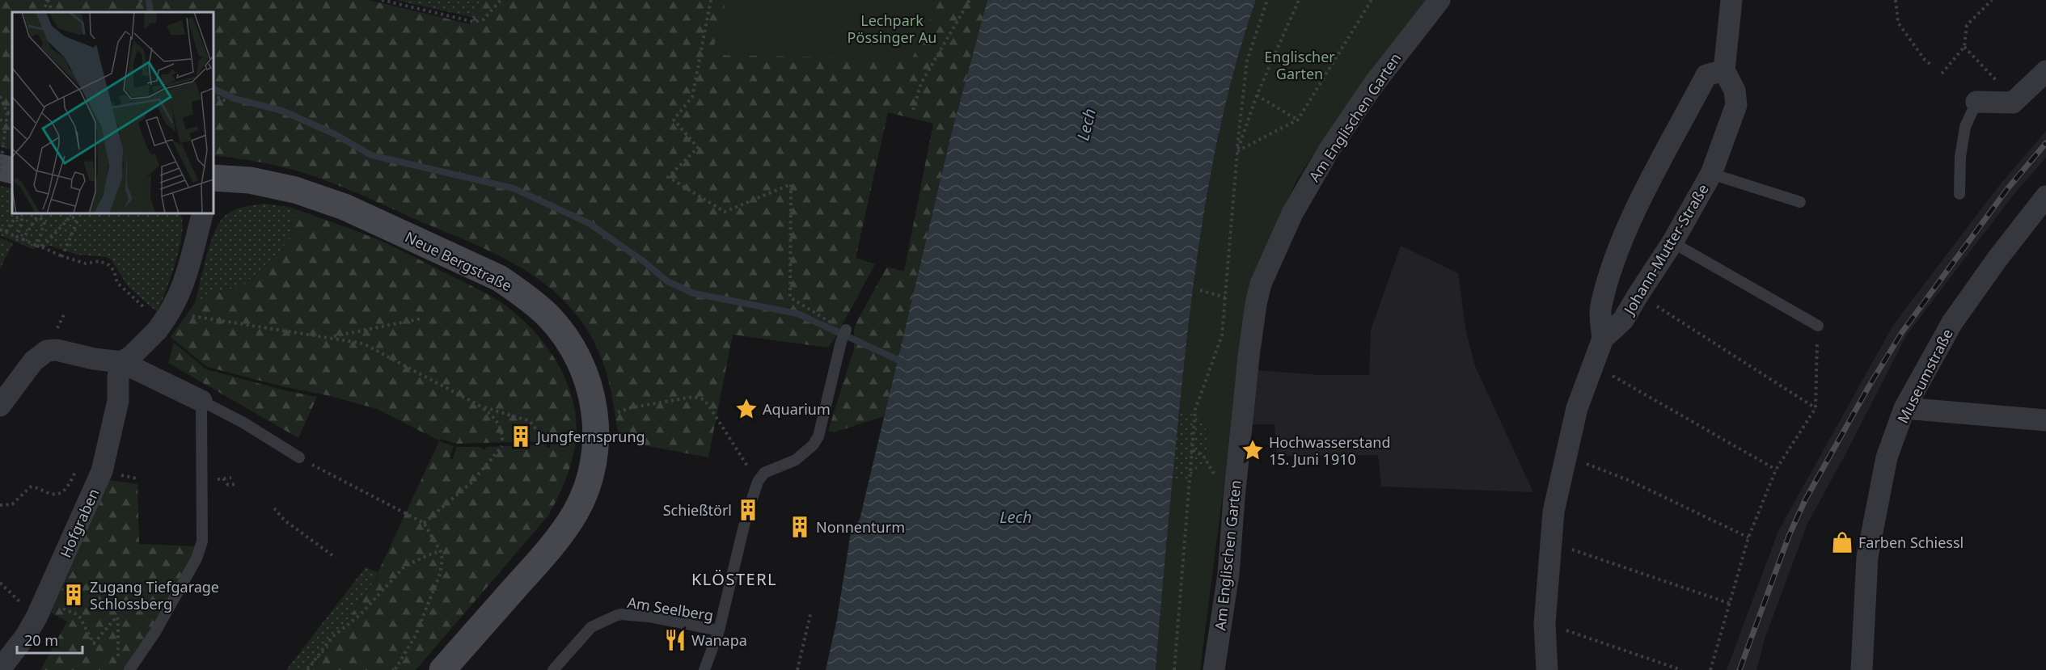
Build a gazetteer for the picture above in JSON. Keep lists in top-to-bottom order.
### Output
{
  "streets": {
    "main road": ["Neue Bergstraße"],
    "street": [
      "Am Englischen Garten",
      "Johann-Mutter-Straße",
      "Museumstraße",
      "Hofgraben"
    ],
    "lane": ["Am Seelberg"]
  },
  "districts": ["KLÖSTERL"],
  "water": ["Lech"],
  "parks": ["Lechpark Pössinger Au", "Englischer Garten"],
  "places": {
    "place": ["Aquarium", "Hochwasserstand 15. Juni 1910"],
    "building": [
      "Jungfernsprung",
      "Schießtörl",
      "Nonnenturm",
      "Zugang Tiefgarage Schlossberg"
    ],
    "shop": ["Farben Schiessl"],
    "restaurant": ["Wanapa"]
  },
  "scale_bar": "20 m"
}
